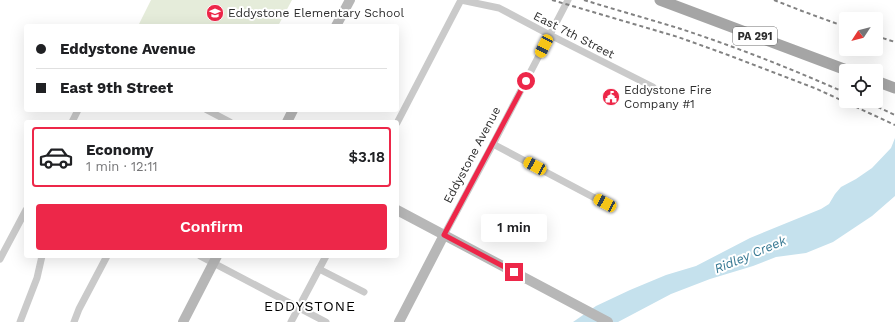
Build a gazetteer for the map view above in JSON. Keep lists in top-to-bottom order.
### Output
{
  "streets": {
    "main road": ["PA 291"],
    "street": ["East 7th Street", "Eddystone Avenue"]
  },
  "crossings": [
    ["East 7th Street", "Eddystone Avenue"]
  ],
  "districts": ["EDDYSTONE"],
  "water": ["Ridley Creek"],
  "places": {
    "school or university": ["Eddystone Elementary School"],
    "public building": ["Eddystone Fire Company #1"]
  },
  "north": "bottom left",
  "page": {
    "banner": ["Eddystone Avenue", "East 9th Street"],
    "list": [
      {
        "name": "Economy",
        "note": "1 min · 12:11",
        "value": "$3.18"
      }
    ],
    "buttons": "Confirm",
    "bubble": "1 min"
  }
}
